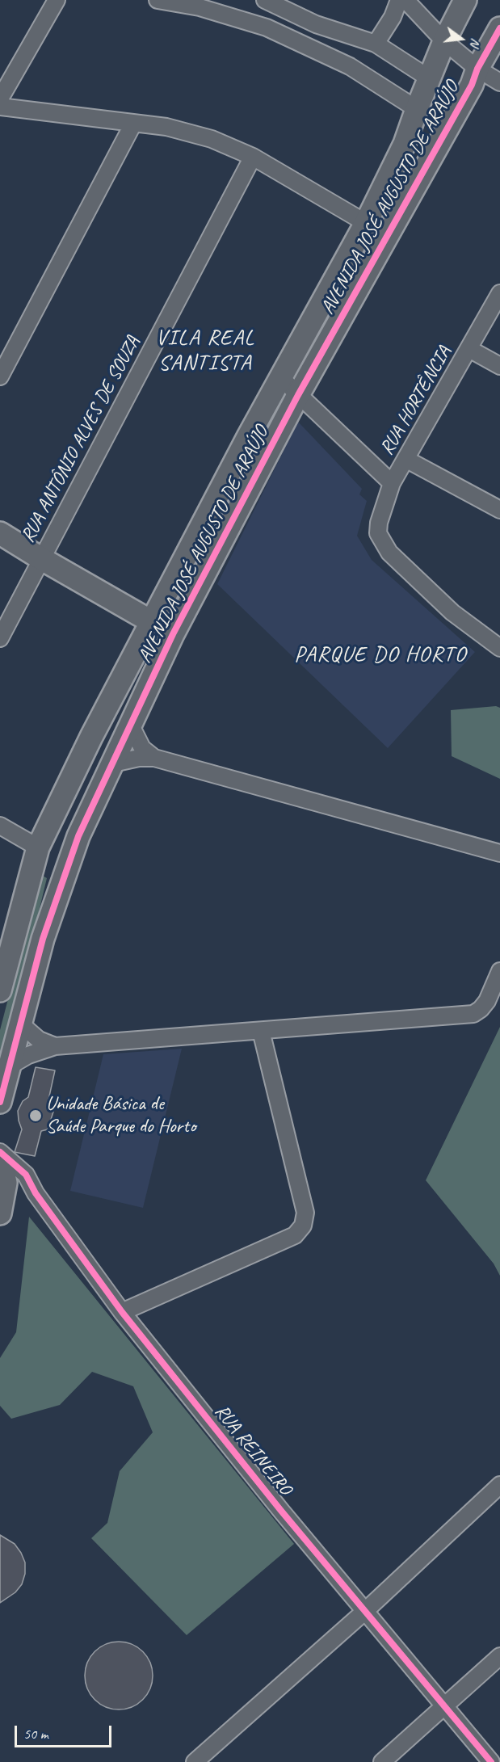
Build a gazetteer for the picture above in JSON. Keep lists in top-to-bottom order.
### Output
{
  "streets": {
    "street": [
      "AVENIDA JOSÉ AUGUSTO DE ARAÚJO",
      "RUA HORTÊNCIA",
      "RUA ANTÔNIO ALVES DE SOUZA",
      "RUA REINEIRO"
    ]
  },
  "districts": ["VILA REAL SANTISTA", "PARQUE DO HORTO"],
  "places": ["Unidade Básica de Saúde Parque do Horto"],
  "scale_bar": "50 m",
  "north": "right"
}
